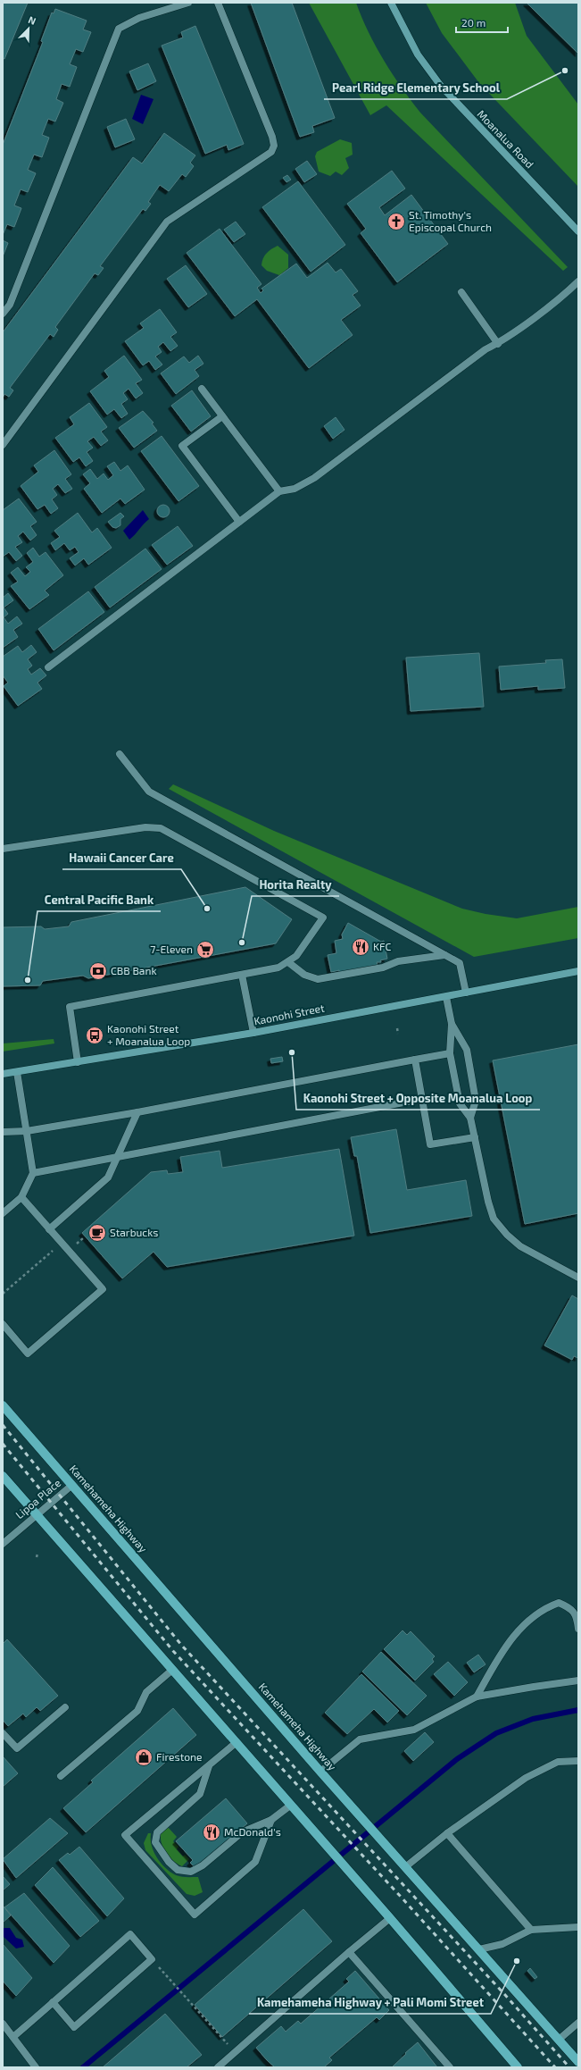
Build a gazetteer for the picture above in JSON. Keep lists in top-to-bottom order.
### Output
{
  "streets": {
    "main road": ["Kamehameha Highway"],
    "street": ["Moanalua Road", "Kaonohi Street", "Lipoa Place"]
  },
  "crossings": [
    ["Lipoa Place", "Kamehameha Highway"]
  ],
  "places": {
    "other": [
      "Pearl Ridge Elementary School",
      "Hawaii Cancer Care",
      "Horita Realty",
      "Central Pacific Bank",
      "Kaonohi Street + Opposite Moanalua Loop",
      "Kamehameha Highway + Pali Momi Street"
    ],
    "church": ["St. Timothy's Episcopal Church"],
    "restaurant": ["KFC", "McDonald's"],
    "supermarket": ["7-Eleven"],
    "bank": ["CBB Bank"],
    "bus stop": ["Kaonohi Street + Moanalua Loop"],
    "cafe": ["Starbucks"],
    "shop": ["Firestone"]
  },
  "scale_bar": "20 m",
  "north": "top right"
}
